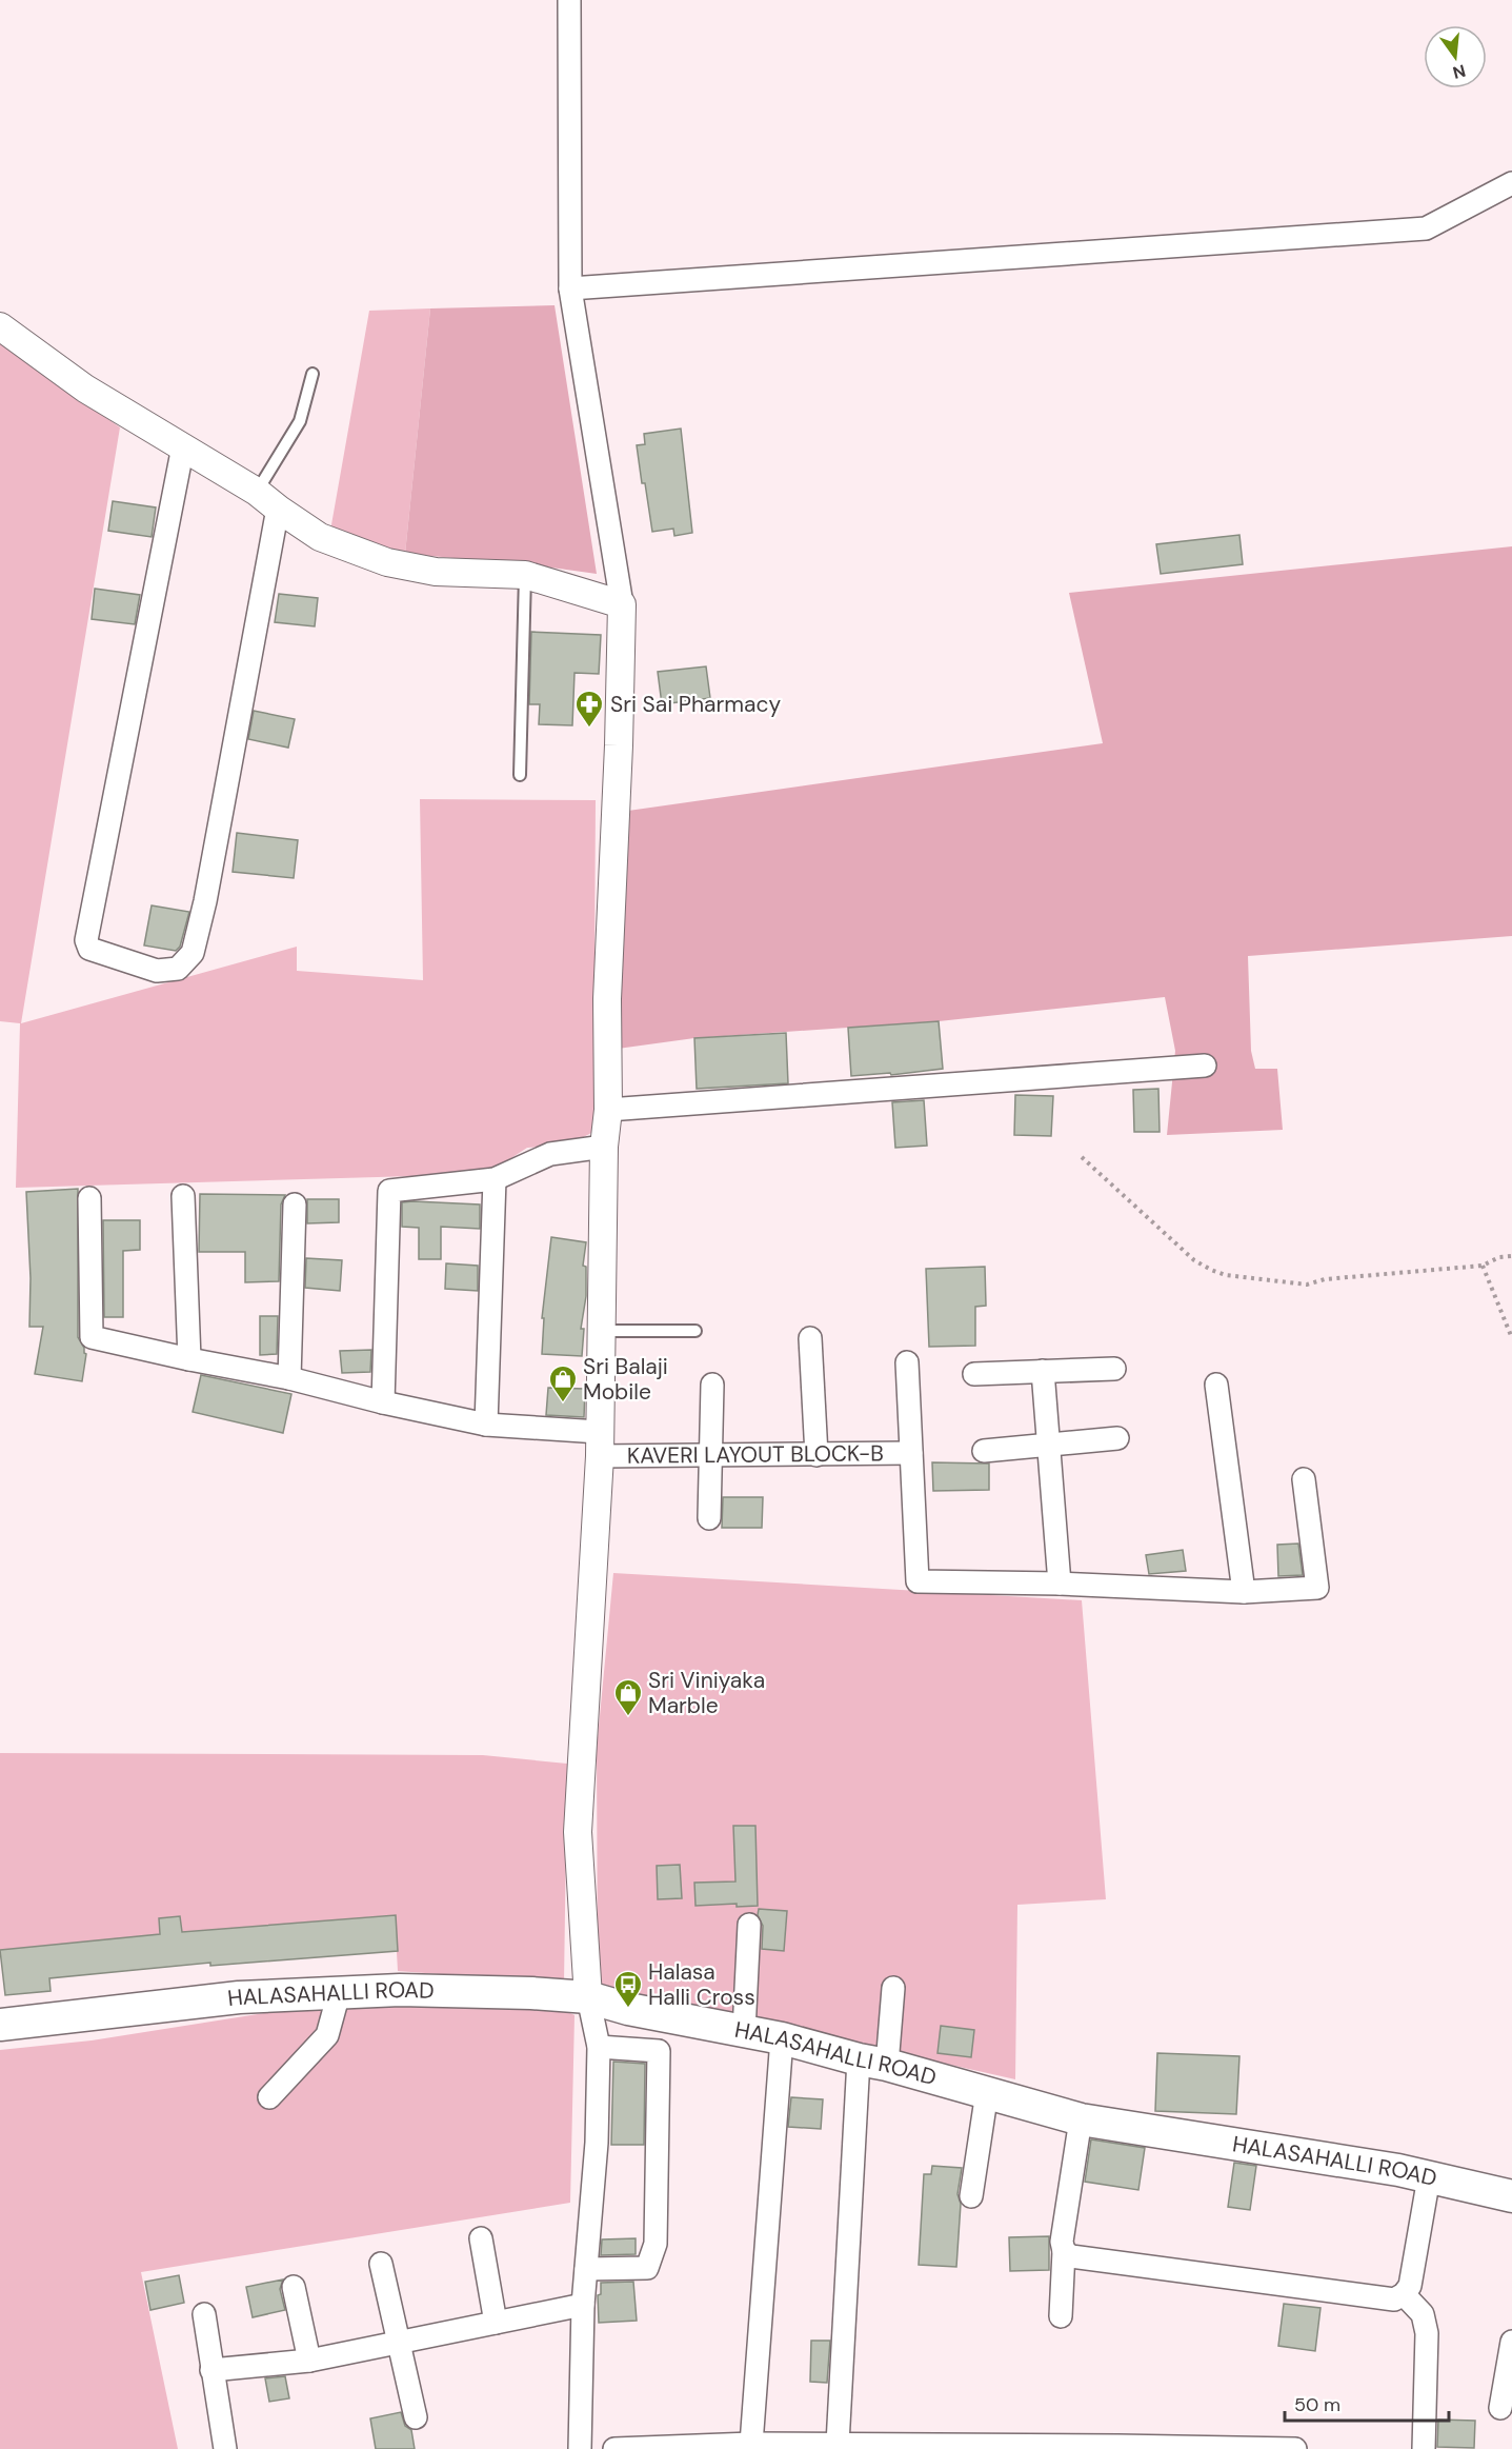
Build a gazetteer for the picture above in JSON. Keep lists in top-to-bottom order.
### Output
{
  "streets": {
    "main road": ["HALASAHALLI ROAD"],
    "street": ["KAVERI LAYOUT BLOCK-B"]
  },
  "places": {
    "pharmacy": ["Sri Sai Pharmacy"],
    "shop": ["Sri Balaji Mobile", "Sri Viniyaka Marble"],
    "bus stop": ["Halasa Halli Cross"]
  },
  "scale_bar": "50 m",
  "north": "bottom"
}
